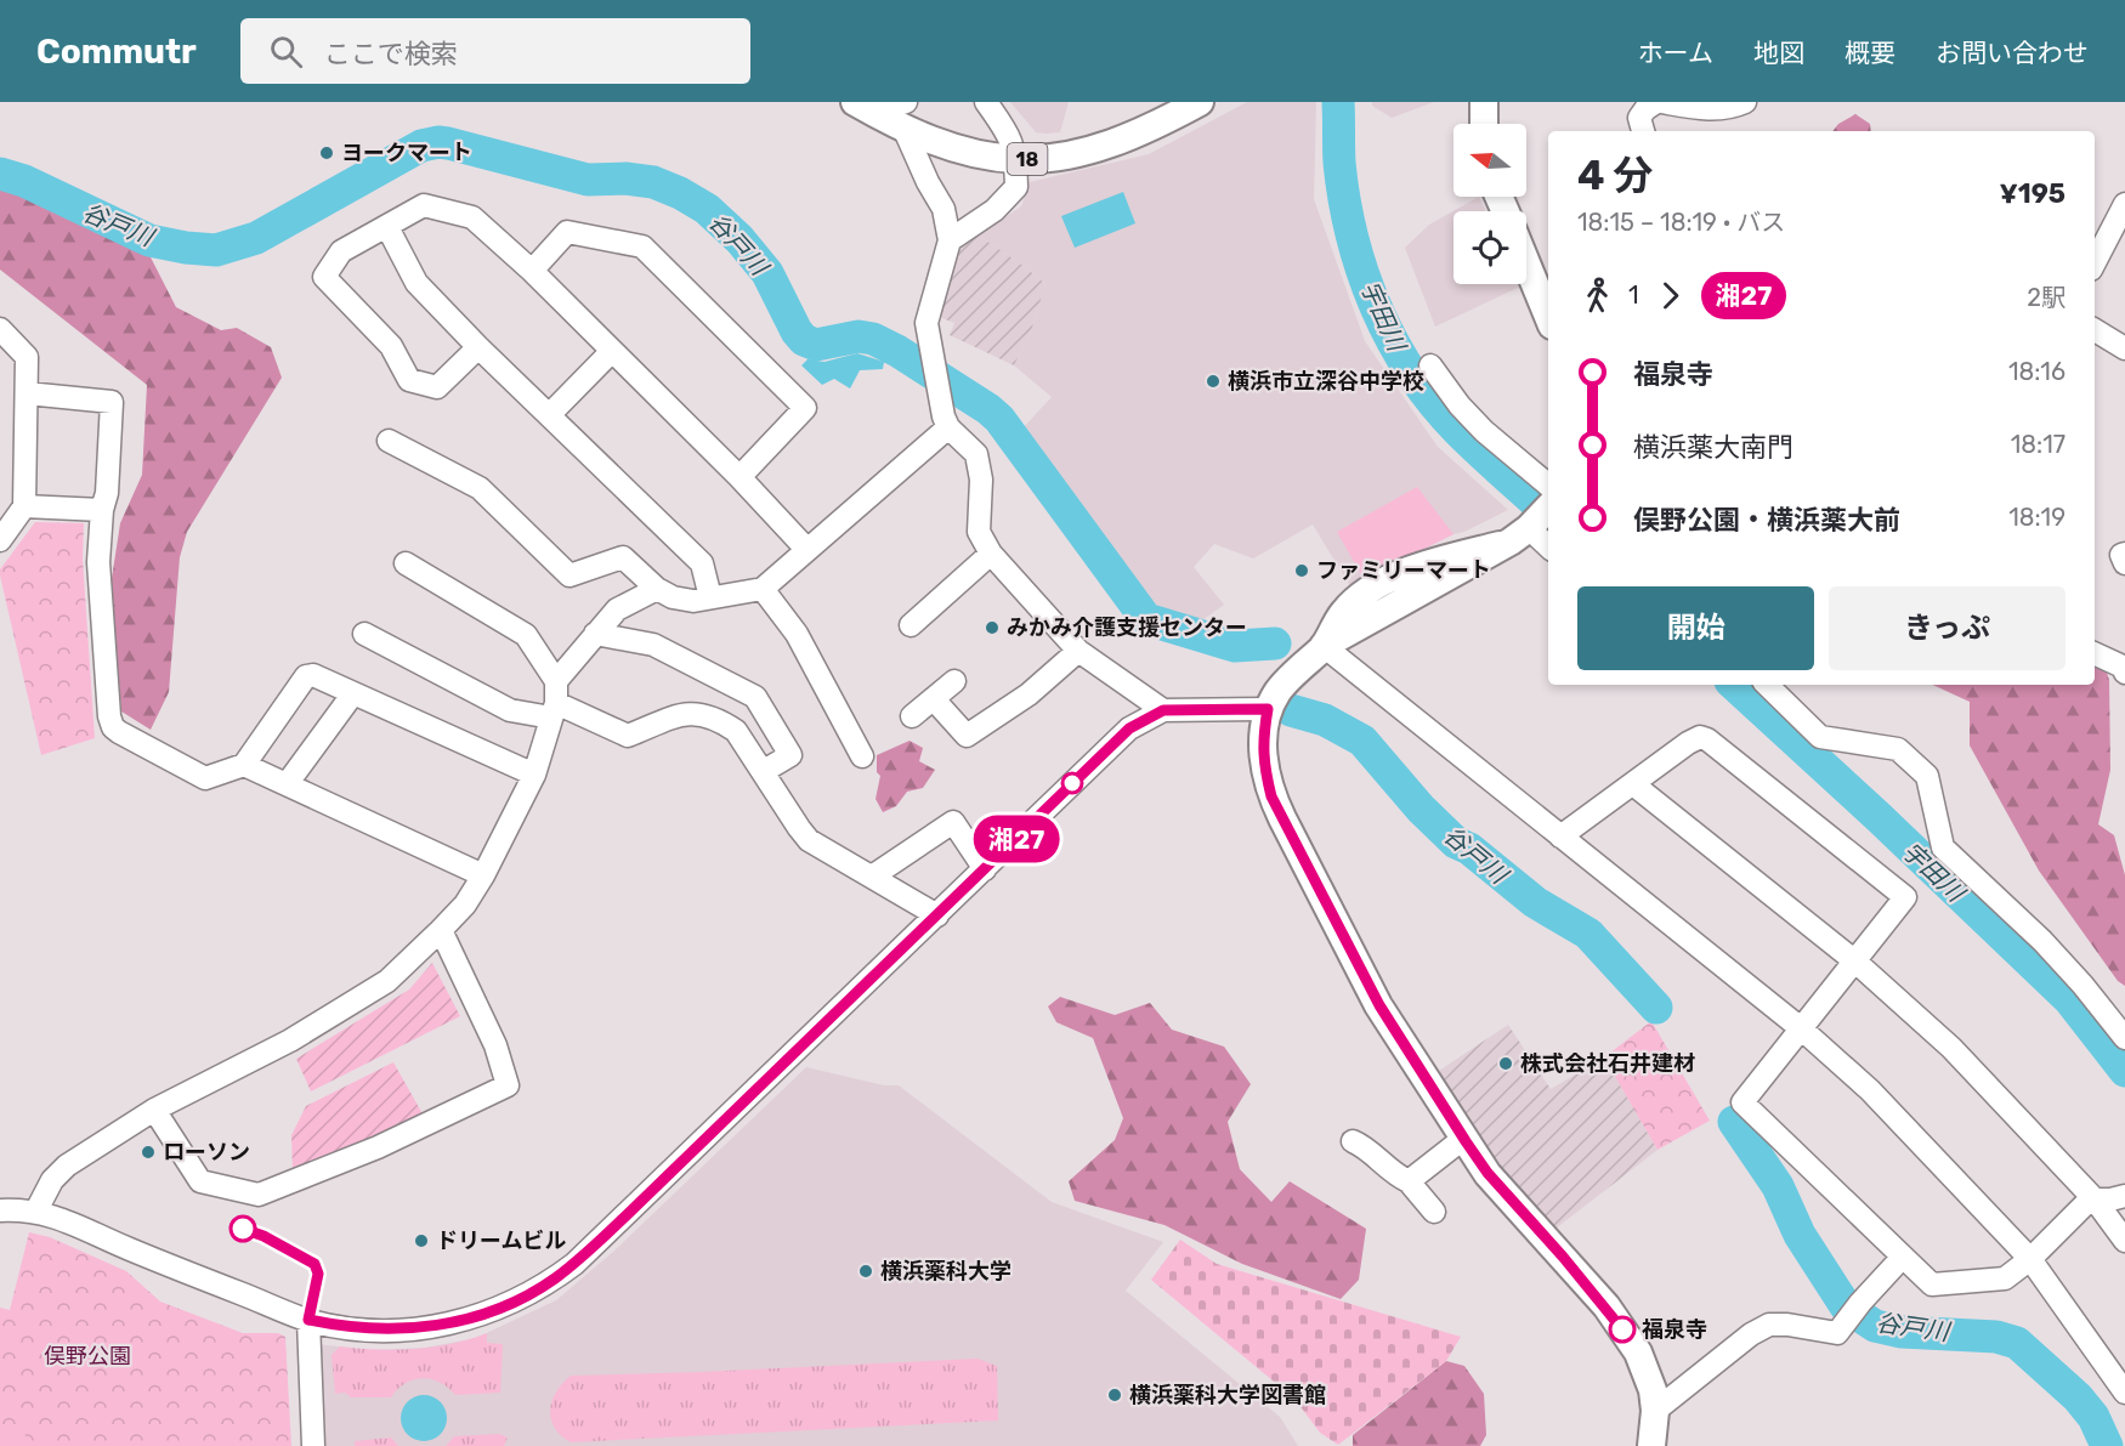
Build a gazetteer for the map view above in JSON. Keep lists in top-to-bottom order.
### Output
{
  "streets": {
    "main road": ["18"]
  },
  "water": ["谷戸川", "宇田川"],
  "parks": ["俣野公園"],
  "places": [
    "ヨークマート",
    "横浜市立深谷中学校",
    "ファミリーマート",
    "みかみ介護支援センター",
    "株式会社石井建材",
    "ローソン",
    "ドリームビル",
    "横浜薬科大学",
    "福泉寺",
    "横浜薬科大学図書館"
  ],
  "lines": ["bus line 湘27"],
  "north": "left",
  "page": {
    "header": "Commutr",
    "search": "ここで検索",
    "nav": [
      "ホーム",
      "地図",
      "概要",
      "お問い合わせ"
    ],
    "on_map": "湘27",
    "heading": ["4 分", "18:15 – 18:19 · バス", "¥195"],
    "legs": ["1", "湘27", "2駅"],
    "list": [
      {
        "name": "福泉寺",
        "value": "18:16"
      },
      {
        "name": "横浜薬大南門",
        "value": "18:17"
      },
      {
        "name": "俣野公園・横浜薬大前",
        "value": "18:19"
      }
    ],
    "buttons": ["開始", "きっぷ"]
  }
}
